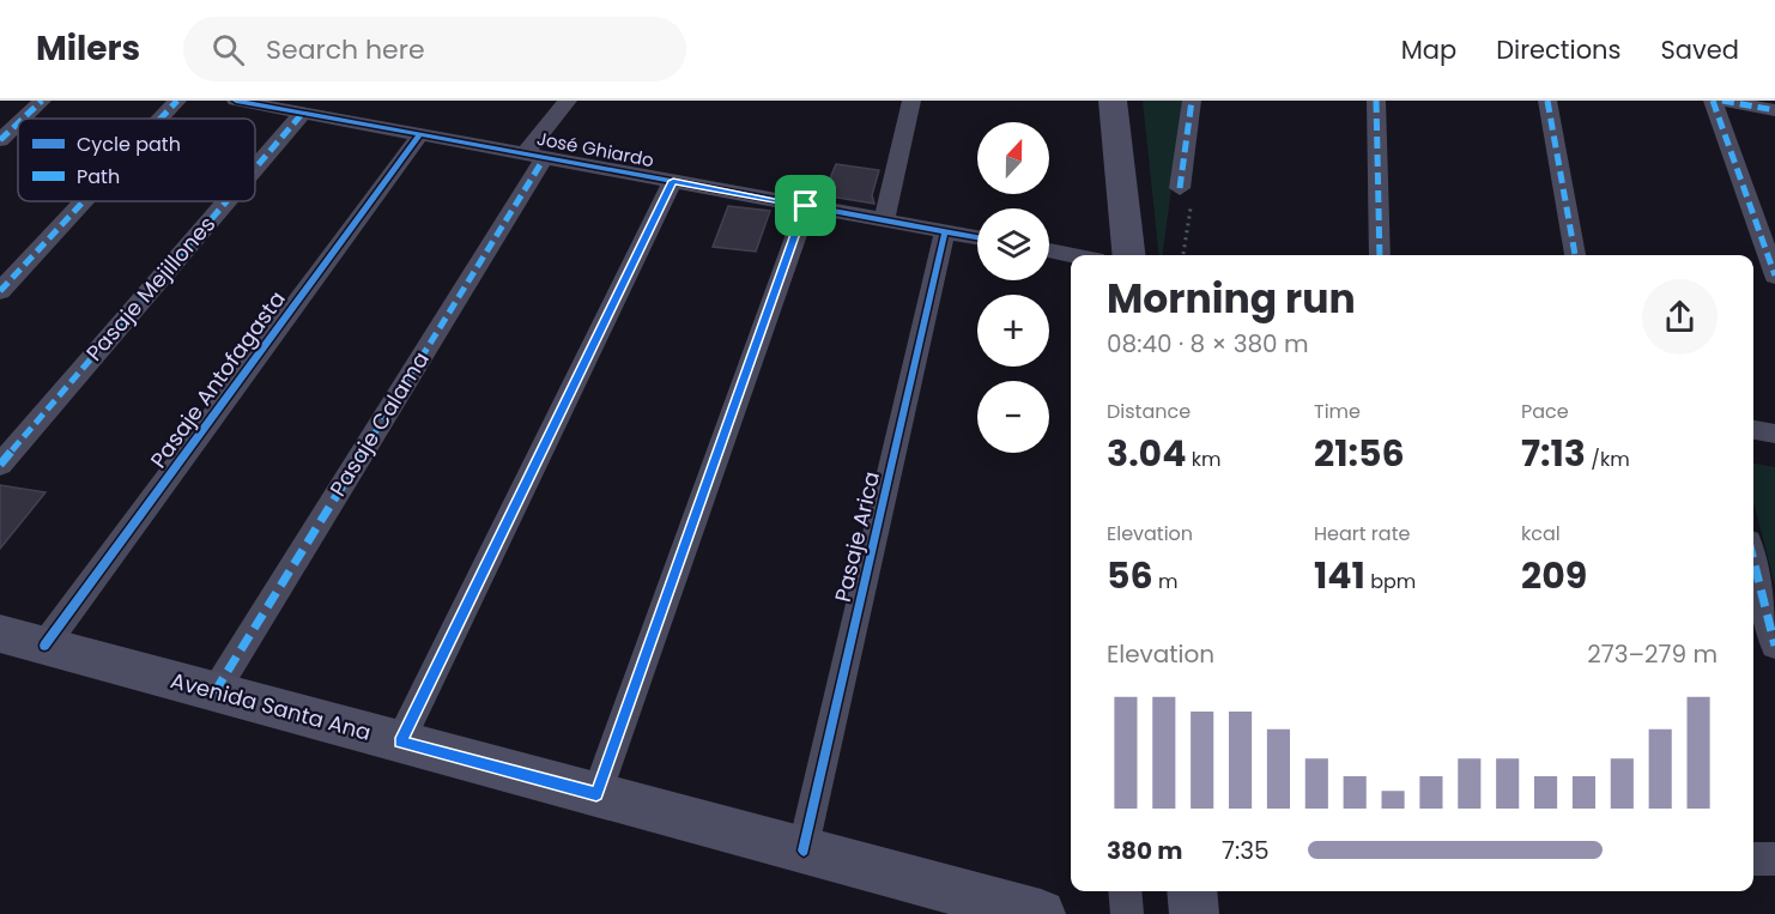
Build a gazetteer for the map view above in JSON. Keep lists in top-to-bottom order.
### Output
{
  "streets": {
    "main road": ["Avenida Santa Ana"],
    "street": [
      "José Ghiardo",
      "Pasaje Mejillones",
      "Pasaje Antofagasta",
      "Pasaje Calama",
      "Pasaje Arica"
    ]
  },
  "crossings": [
    ["José Ghiardo", "Pasaje Mejillones"],
    ["José Ghiardo", "Pasaje Antofagasta"],
    ["José Ghiardo", "Pasaje Calama"],
    ["José Ghiardo", "Pasaje Arica"],
    ["Pasaje Antofagasta", "Avenida Santa Ana"],
    ["Pasaje Calama", "Avenida Santa Ana"],
    ["Pasaje Arica", "Avenida Santa Ana"]
  ],
  "legend": ["Cycle path", "Path"],
  "north": "top",
  "page": {
    "header": "Milers",
    "search": "Search here",
    "nav": ["Map", "Directions", "Saved"],
    "map_buttons": ["+", "−"],
    "heading": ["Morning run", "08:40 · 8 × 380 m"],
    "stats": [
      ["Distance", "3.04 km"],
      ["Time", "21:56"],
      ["Pace", "7:13 /km"],
      ["Elevation", "56 m"],
      ["Heart rate", "141 bpm"],
      ["kcal", "209"]
    ],
    "chart": ["Elevation", "273–279 m"],
    "list": [
      {
        "name": "380 m",
        "note": "7:35"
      }
    ]
  }
}
